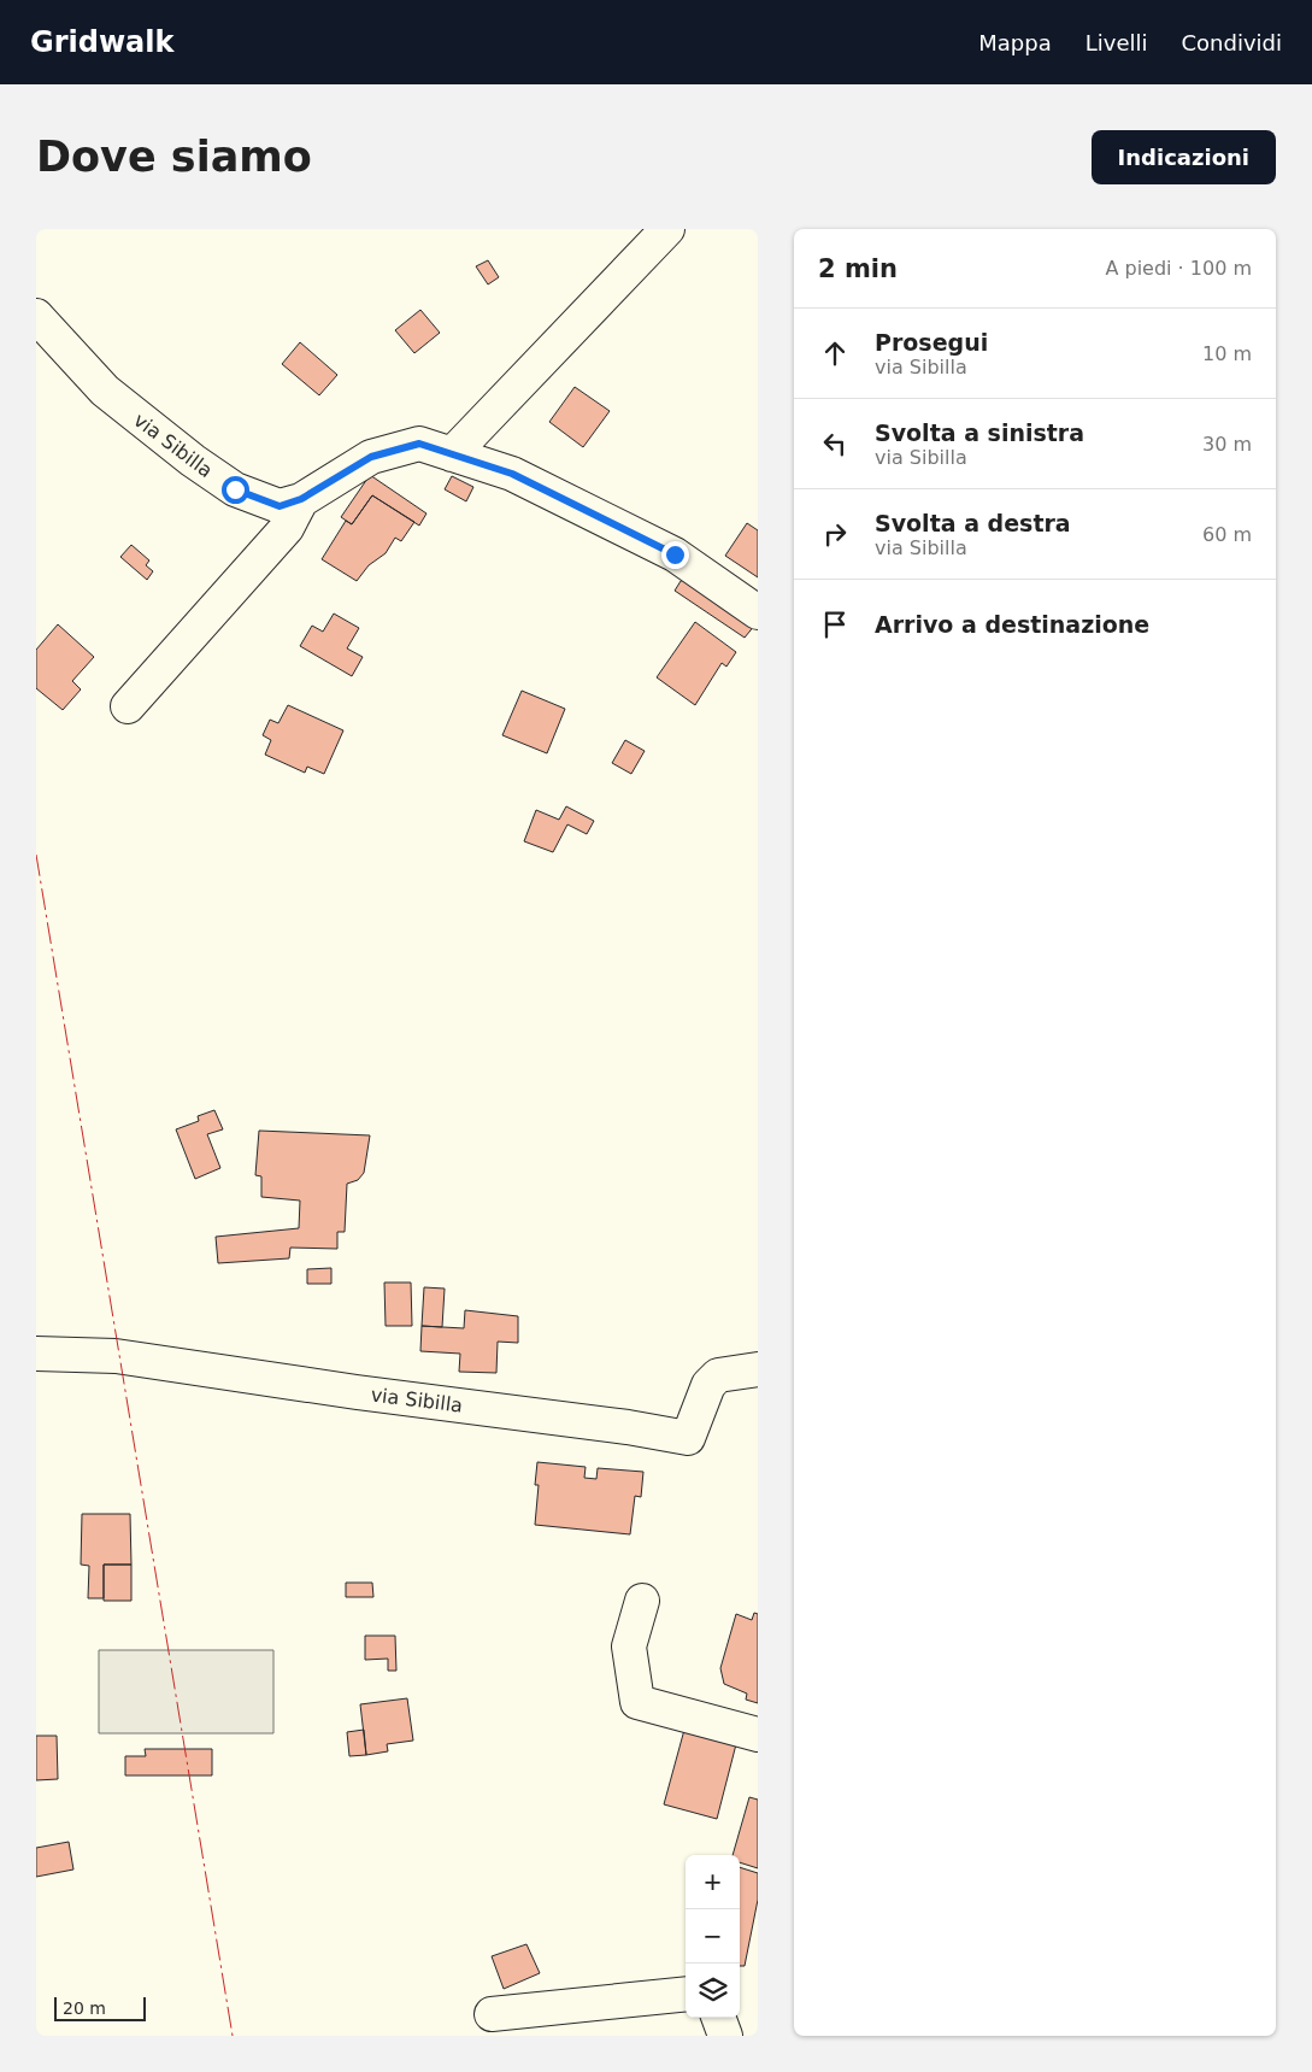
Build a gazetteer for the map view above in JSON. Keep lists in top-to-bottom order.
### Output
{
  "streets": {
    "street": ["via Sibilla"]
  },
  "scale_bar": "20 m",
  "page": {
    "header": "Gridwalk",
    "nav": ["Mappa", "Livelli", "Condividi"],
    "buttons": "Indicazioni",
    "title": "Dove siamo",
    "heading": ["2 min", "A piedi · 100 m"],
    "list": [
      ["Prosegui", "via Sibilla", "10 m"],
      ["Svolta a sinistra", "via Sibilla", "30 m"],
      ["Svolta a destra", "via Sibilla", "60 m"],
      "Arrivo a destinazione"
    ],
    "map_buttons": ["+", "−"],
    "scale": "20 m"
  }
}
